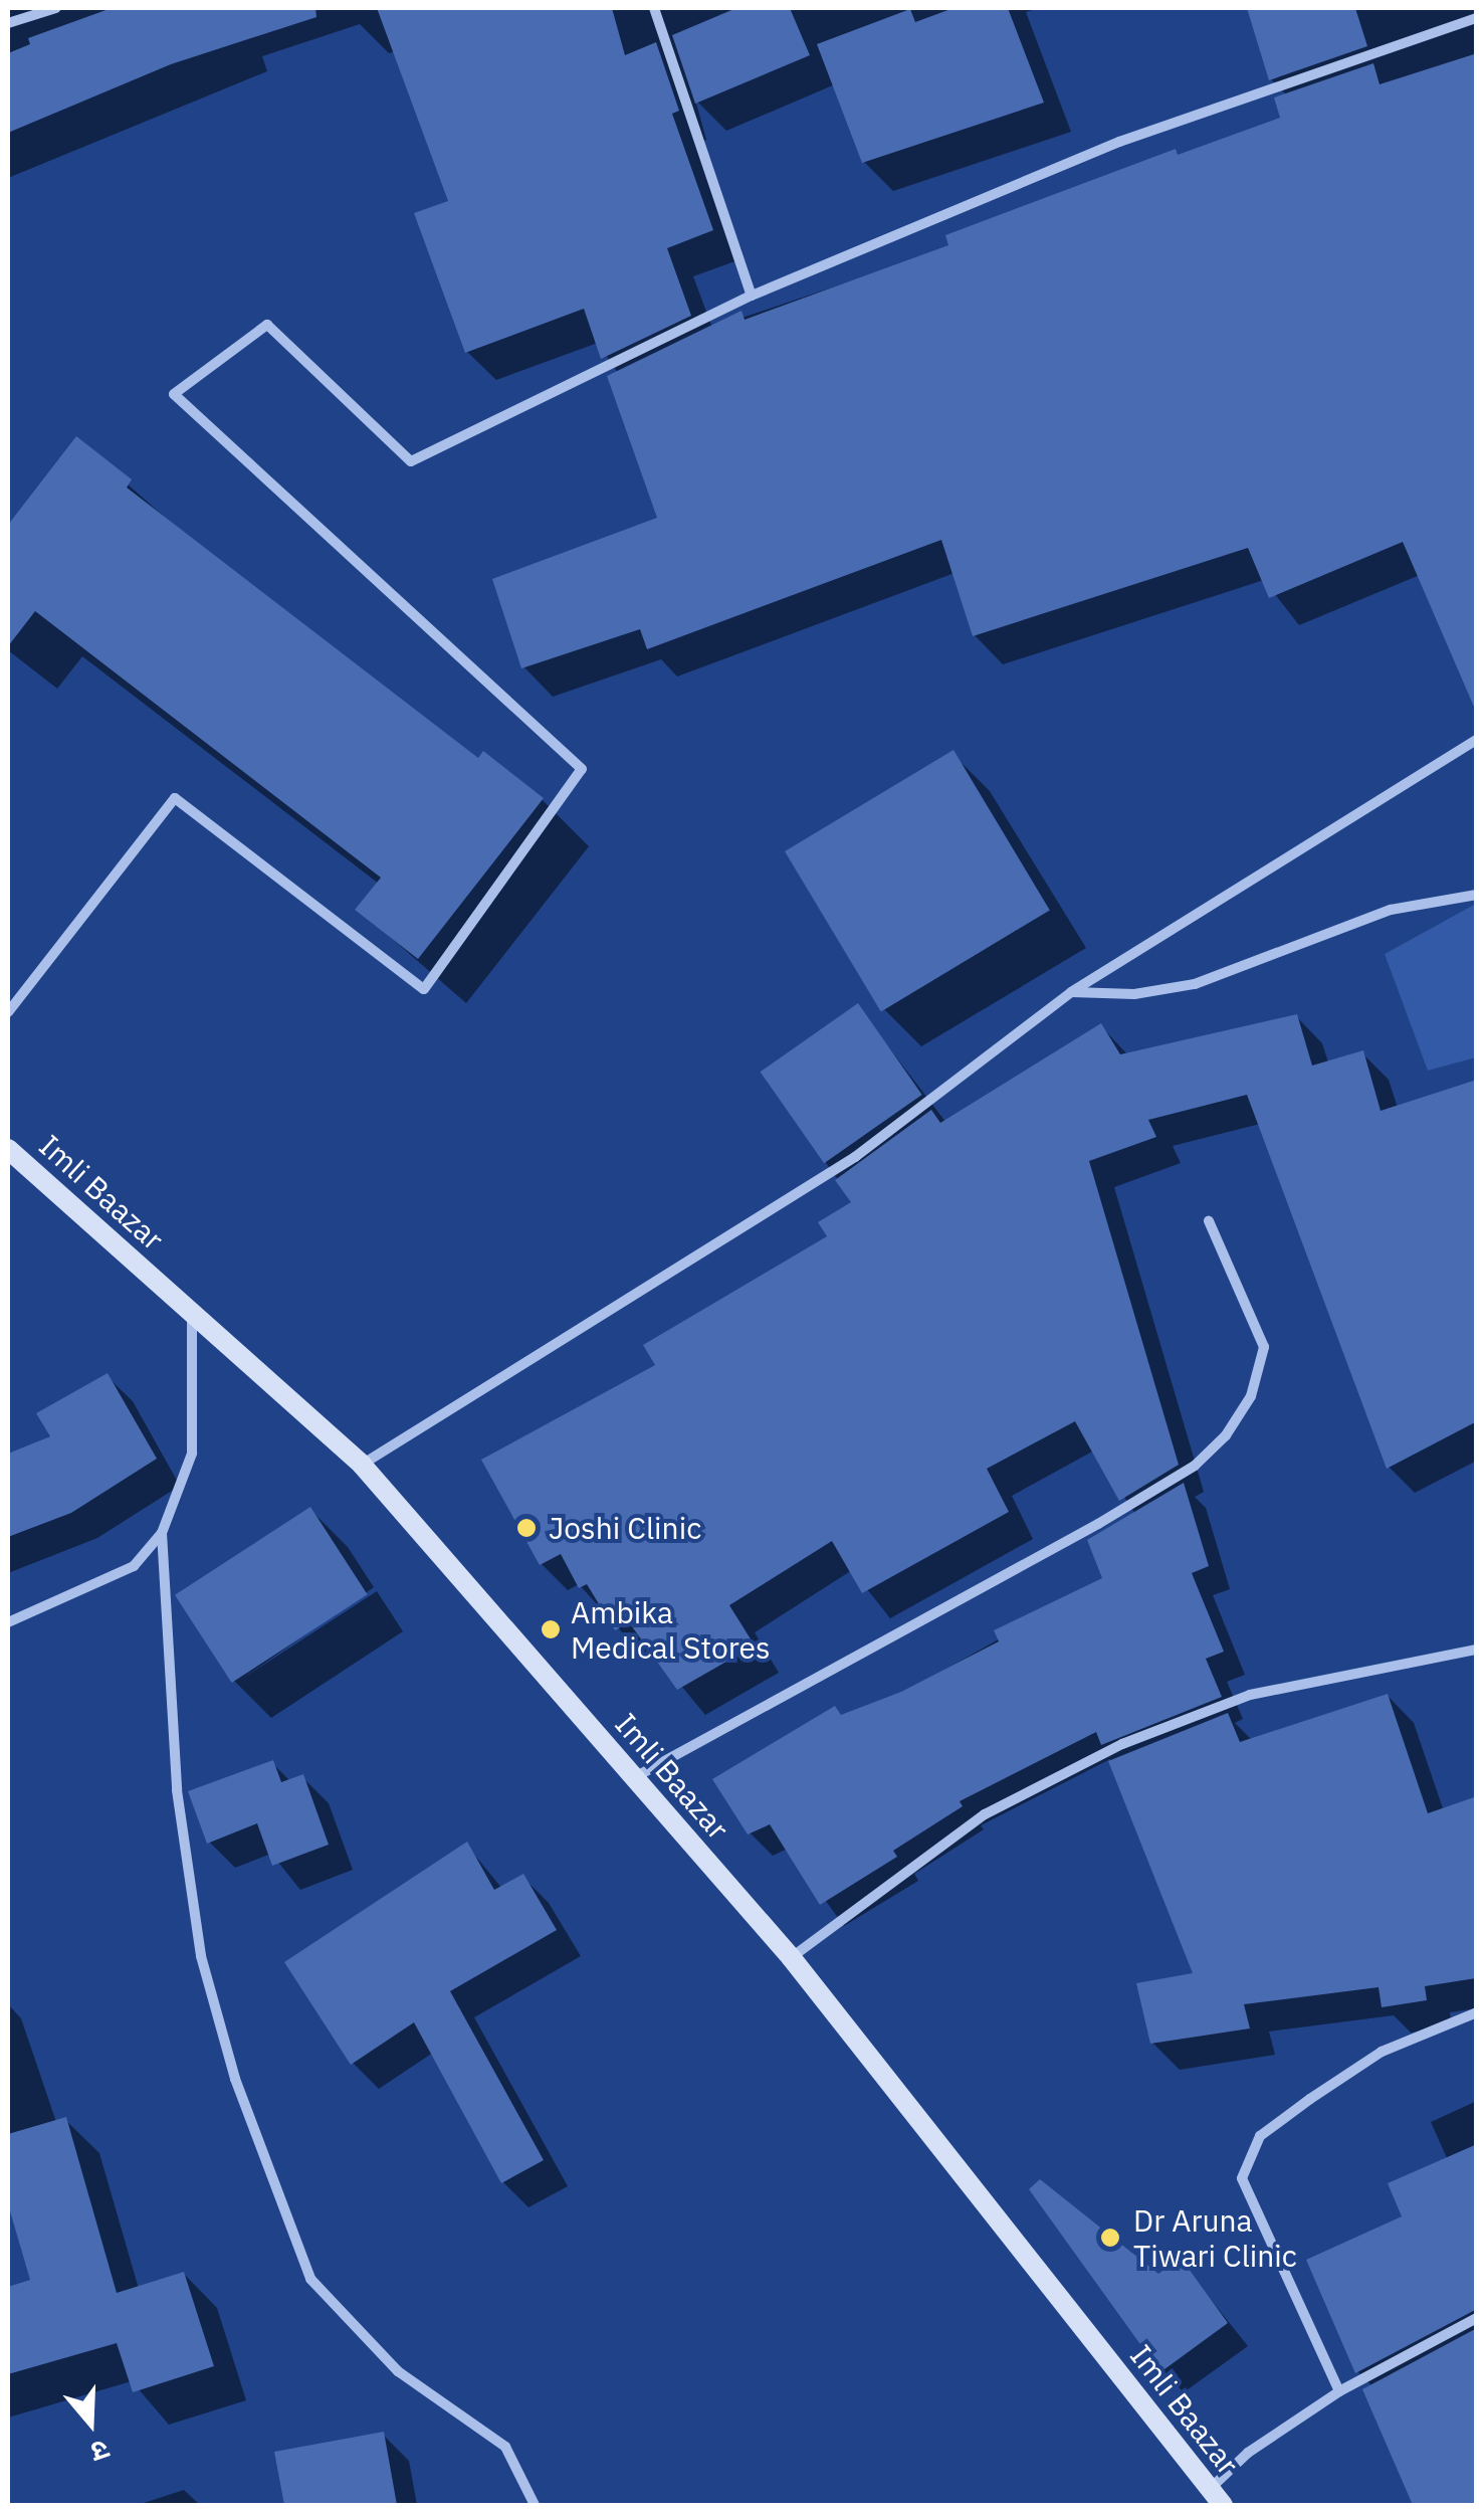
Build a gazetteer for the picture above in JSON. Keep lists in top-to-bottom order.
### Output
{
  "streets": {
    "main road": ["Imli Baazar"]
  },
  "places": ["Joshi Clinic", "Ambika Medical Stores", "Dr Aruna Tiwari Clinic"],
  "north": "bottom"
}
